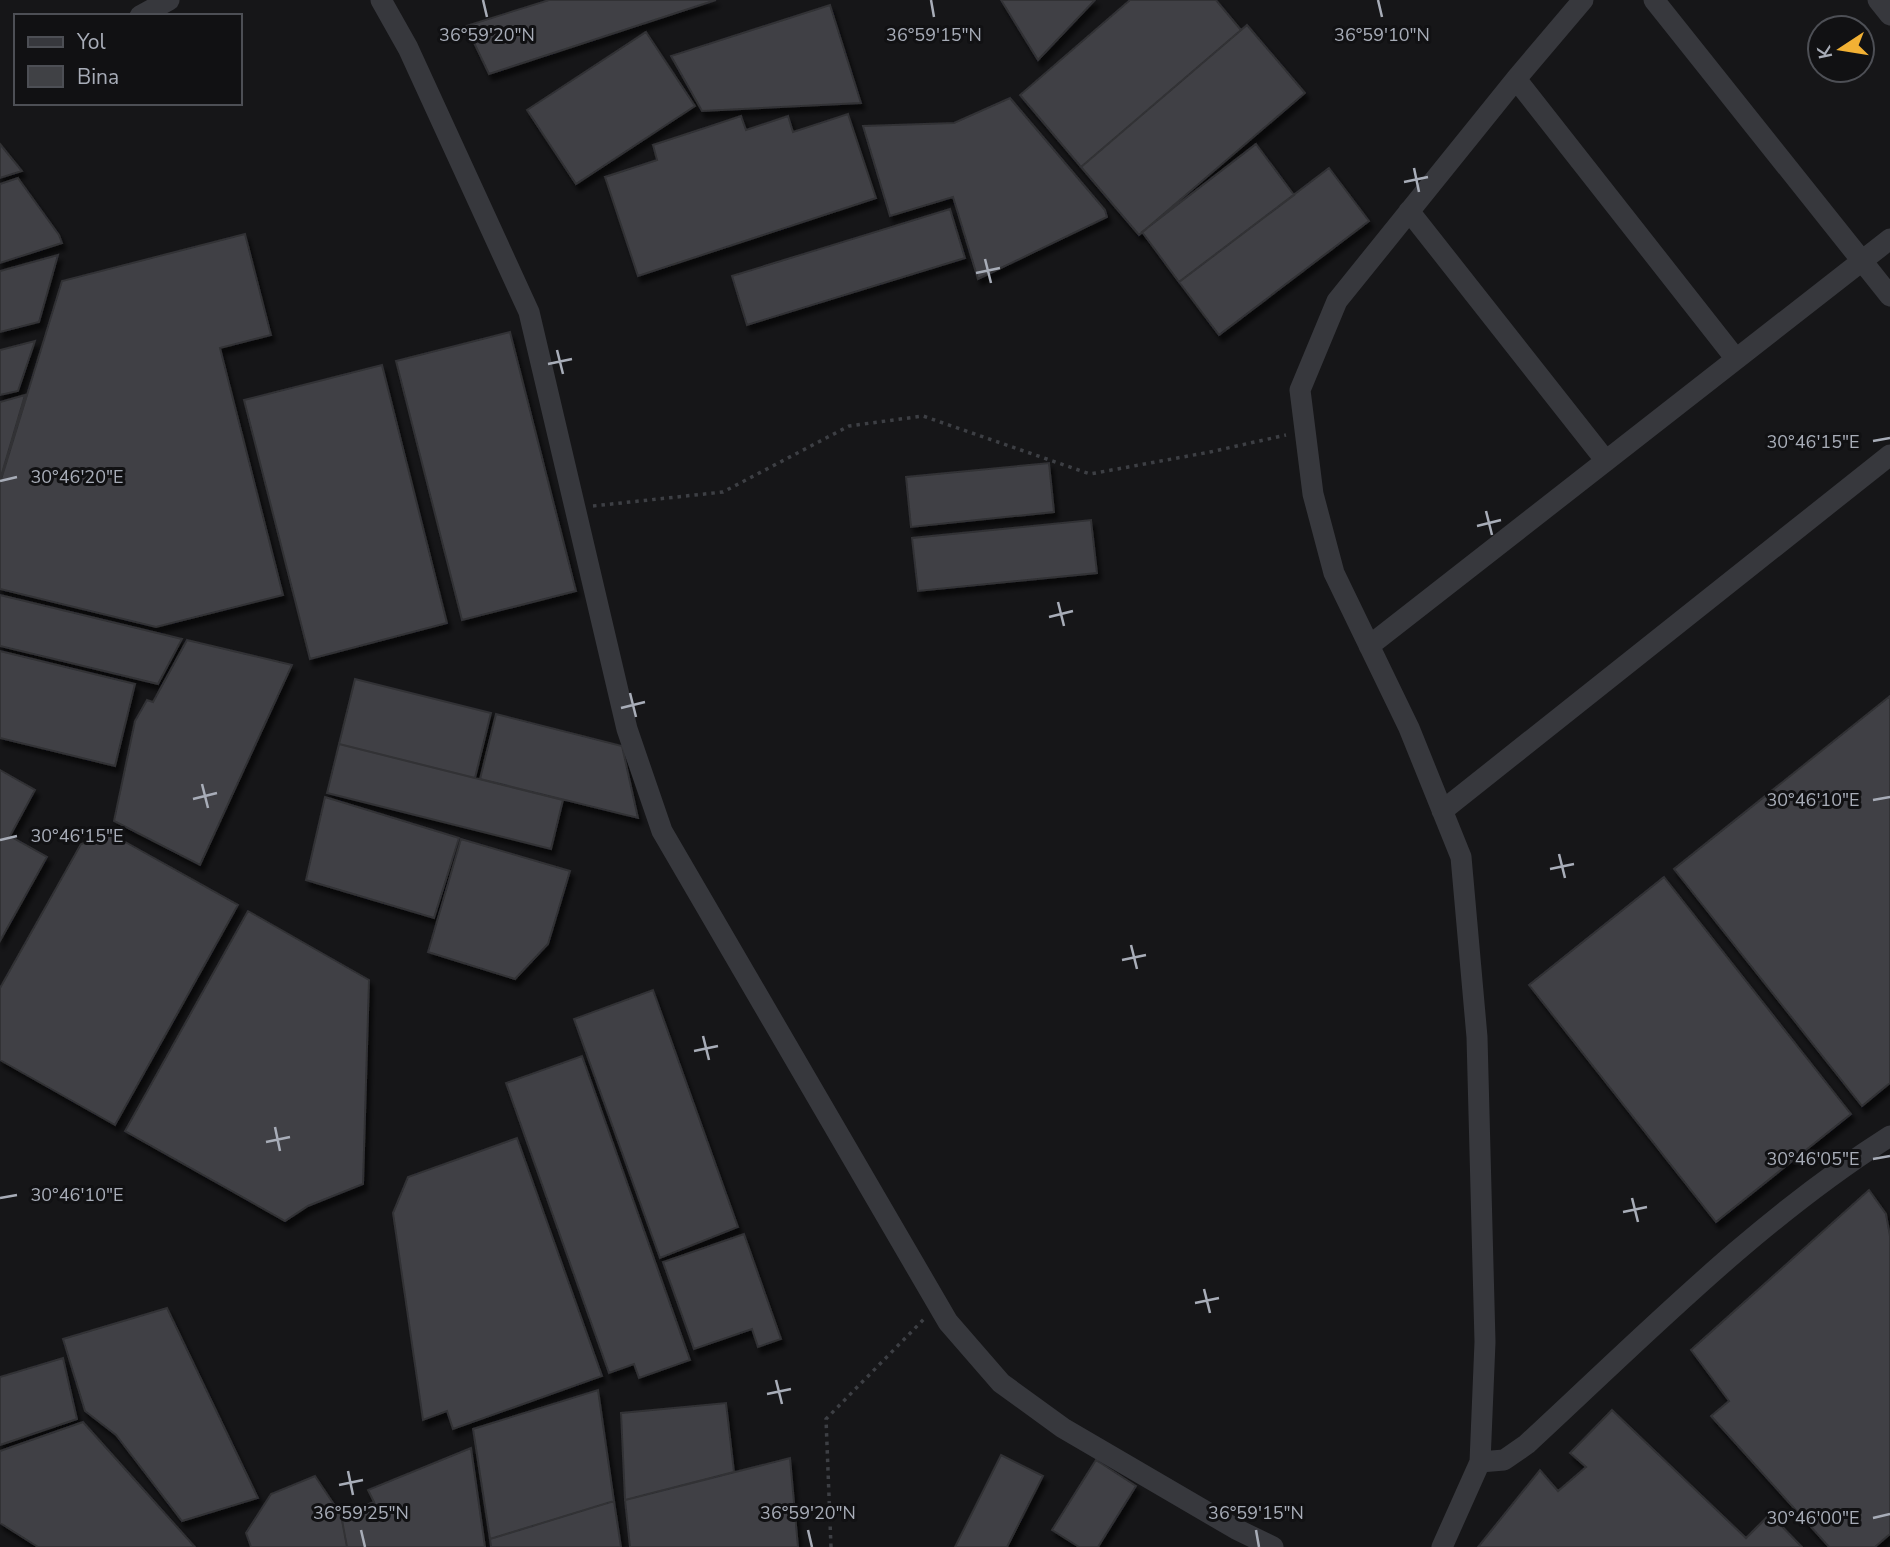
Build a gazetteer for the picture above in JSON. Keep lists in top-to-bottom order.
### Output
{
  "legend": ["Yol", "Bina"],
  "north": "left",
  "coordinates": [
    "36°59'20\"N",
    "36°59'15\"N",
    "36°59'10\"N",
    "30°46'15\"E",
    "30°46'20\"E",
    "30°46'10\"E",
    "30°46'05\"E",
    "36°59'25\"N",
    "30°46'00\"E"
  ]
}
